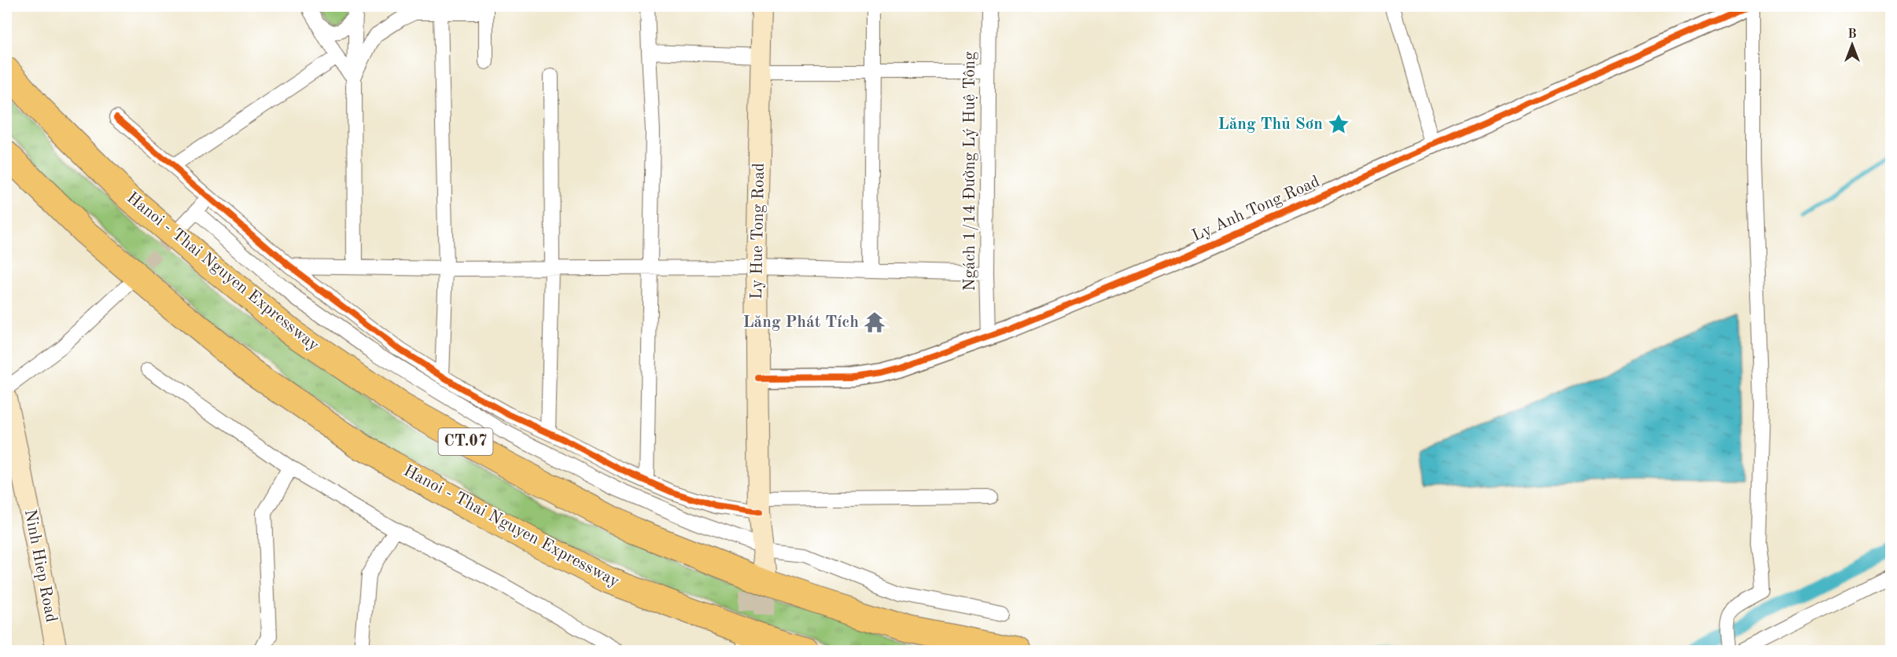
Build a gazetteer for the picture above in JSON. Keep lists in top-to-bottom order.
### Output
{
  "streets": {
    "highway": ["Hanoi - Thai Nguyen Expressway", "CT.07"],
    "main road": ["Ly Hue Tong Road", "Ninh Hiep Road"],
    "street": ["Ngách 1/14 Đường Lý Huệ Tông", "Ly Anh Tong Road"]
  },
  "crossings": [
    ["Ngách 1/14 Đường Lý Huệ Tông", "Ly Anh Tong Road"],
    ["Ly Anh Tong Road", "Ly Hue Tong Road"]
  ],
  "places": {
    "place": ["Lăng Thủ Sơn"],
    "temple": ["Lăng Phát Tích"]
  },
  "north": "top"
}
